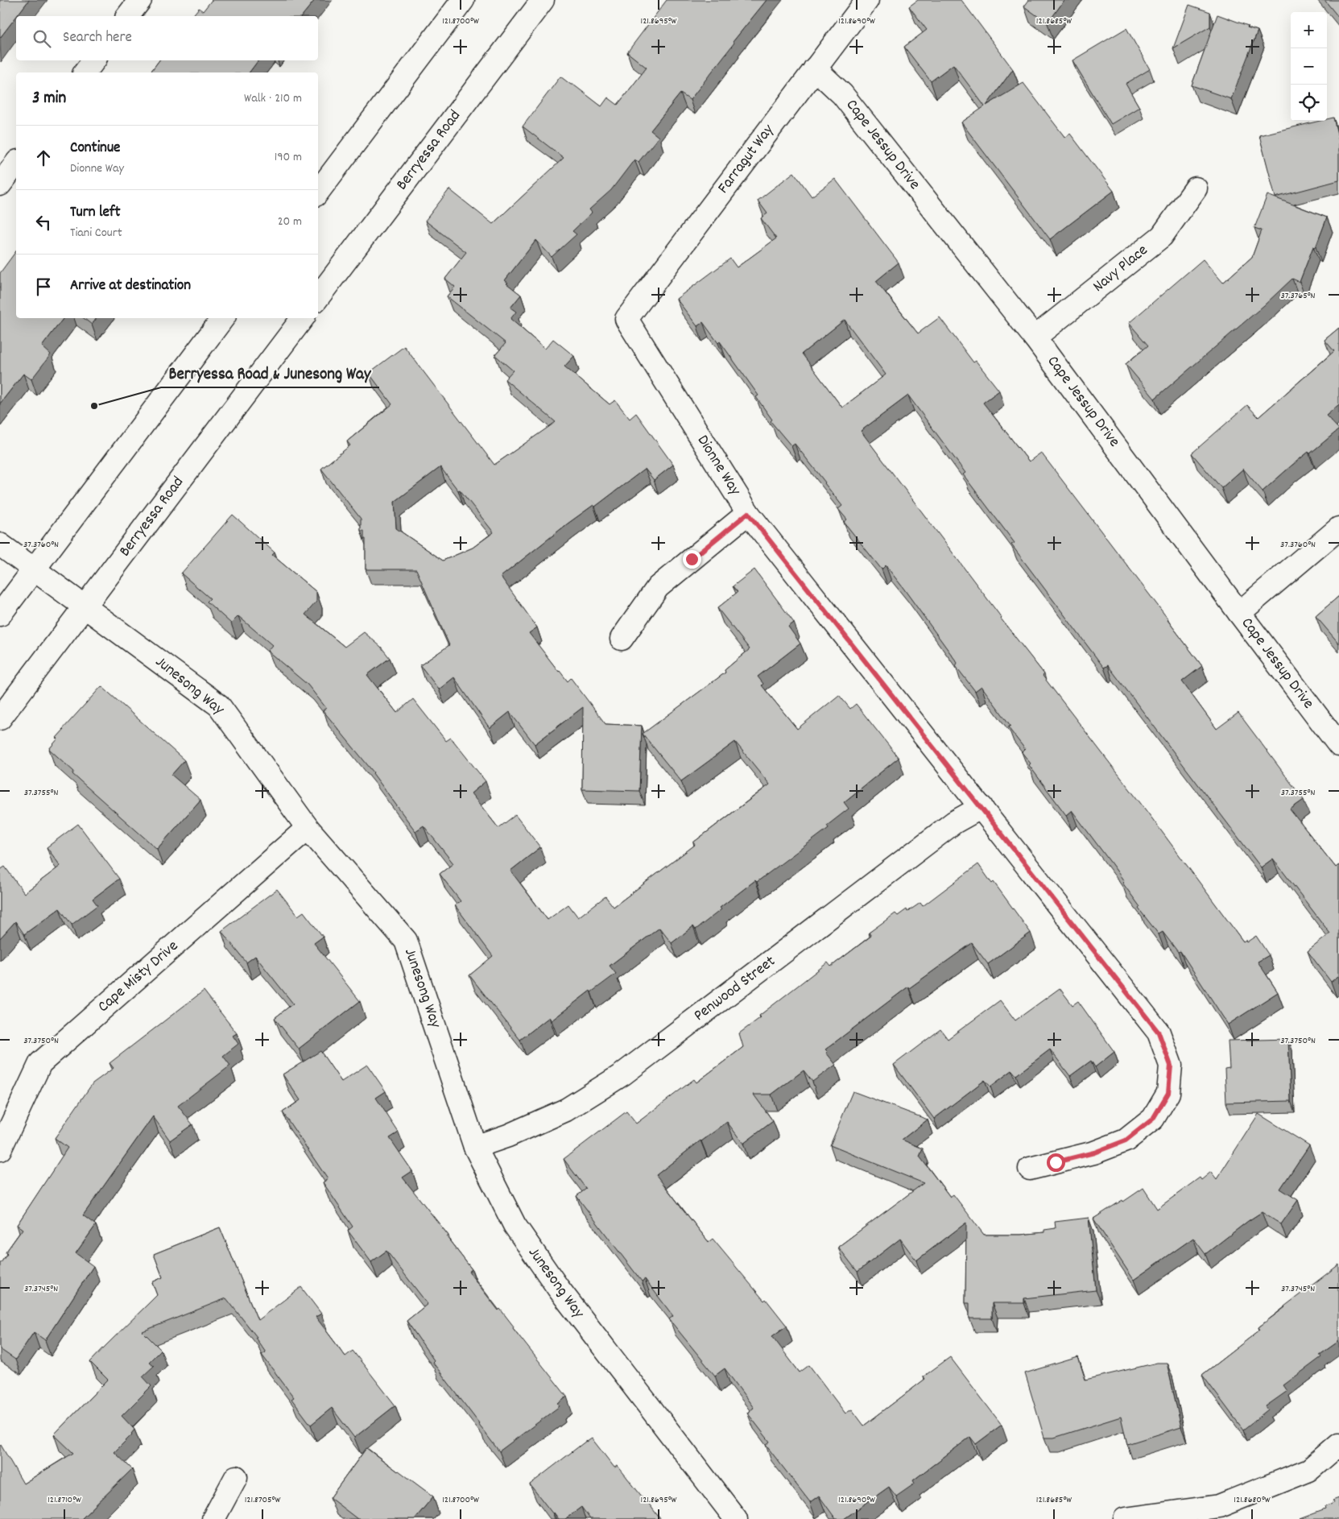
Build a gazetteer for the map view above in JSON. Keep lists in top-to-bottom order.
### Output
{
  "streets": {
    "street": [
      "Cape Jessup Drive",
      "Berryessa Road",
      "Farragut Way",
      "Navy Place",
      "Dionne Way",
      "Junesong Way",
      "Cape Misty Drive",
      "Penwood Street"
    ]
  },
  "crossings": [
    ["Cape Jessup Drive", "Farragut Way"],
    ["Cape Jessup Drive", "Navy Place"],
    ["Berryessa Road", "Junesong Way"],
    ["Farragut Way", "Dionne Way"],
    ["Dionne Way", "Penwood Street"],
    ["Junesong Way", "Cape Misty Drive"],
    ["Junesong Way", "Penwood Street"]
  ],
  "places": ["Berryessa Road & Junesong Way"],
  "page": {
    "map_buttons": ["+", "−"],
    "search": "Search here",
    "heading": ["3 min", "Walk · 210 m"],
    "list": [
      ["Continue", "Dionne Way", "190 m"],
      ["Turn left", "Tiani Court", "20 m"],
      "Arrive at destination"
    ]
  },
  "coordinates": [
    "121.8700°W",
    "121.8695°W",
    "121.8690°W",
    "121.8685°W",
    "37.3765°N",
    "37.3760°N",
    "37.3755°N",
    "37.3750°N",
    "37.3745°N",
    "121.8710°W",
    "121.8705°W",
    "121.8680°W"
  ]
}
